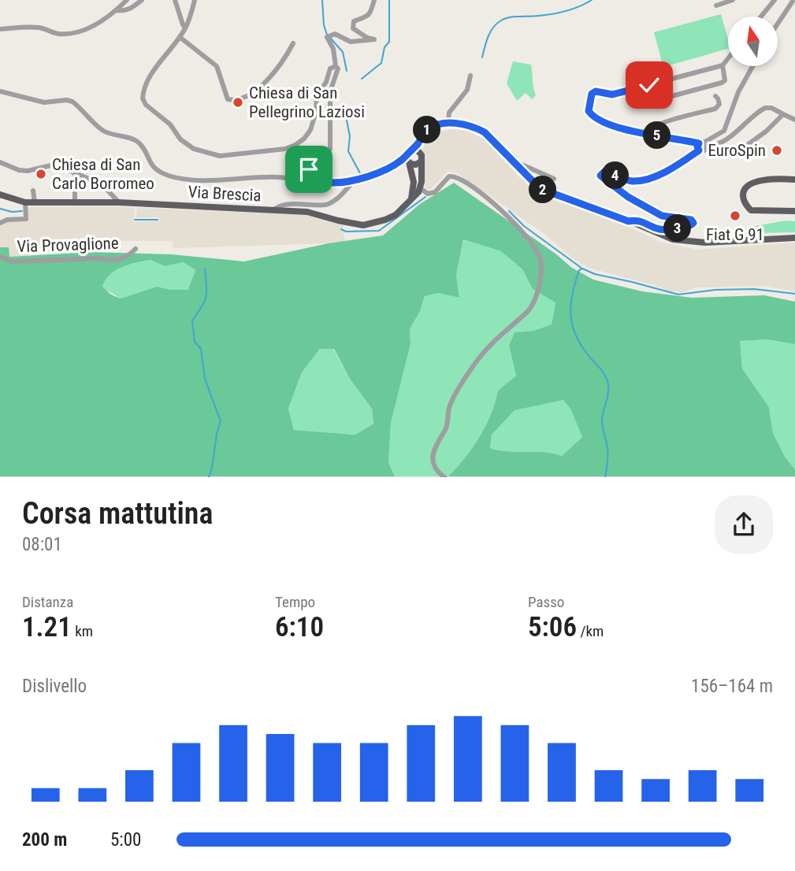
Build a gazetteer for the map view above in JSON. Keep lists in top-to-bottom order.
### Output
{
  "streets": {
    "main road": ["Via Brescia"],
    "street": ["Via Provaglione"]
  },
  "places": [
    "Chiesa di San Pellegrino Laziosi",
    "EuroSpin",
    "Chiesa di San Carlo Borromeo",
    "Fiat G 91"
  ],
  "north": "top",
  "page": {
    "pins": [
      "1",
      "5",
      "4",
      "2",
      "3"
    ],
    "heading": ["Corsa mattutina", "08:01"],
    "stats": [
      ["Distanza", "1.21 km"],
      ["Tempo", "6:10"],
      ["Passo", "5:06 /km"]
    ],
    "chart": ["Dislivello", "156–164 m"],
    "list": [
      {
        "name": "200 m",
        "note": "5:00"
      }
    ]
  }
}
